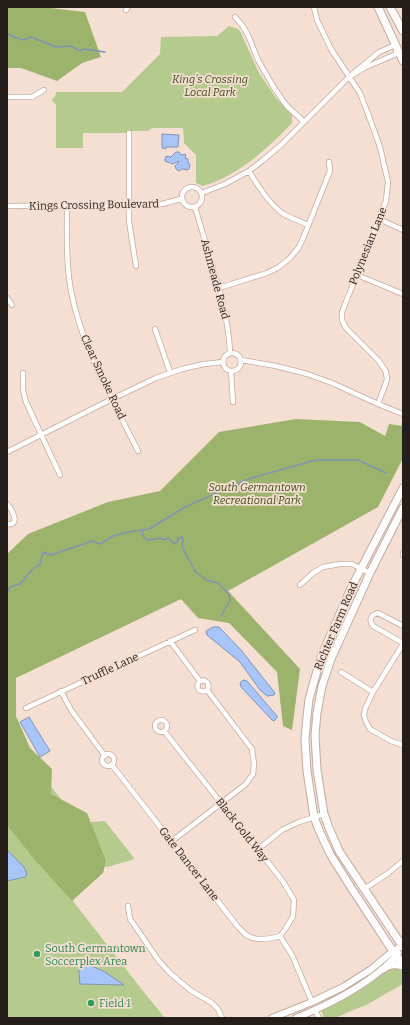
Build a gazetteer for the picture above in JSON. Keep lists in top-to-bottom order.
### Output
{
  "streets": {
    "main road": ["Richter Farm Road"],
    "street": [
      "Kings Crossing Boulevard",
      "Polynesian Lane",
      "Ashmeade Road",
      "Clear Smoke Road",
      "Truffle Lane",
      "Black Gold Way",
      "Gate Dancer Lane"
    ]
  },
  "crossings": [
    ["Kings Crossing Boulevard", "Ashmeade Road"],
    ["Kings Crossing Boulevard", "Clear Smoke Road"],
    ["Truffle Lane", "Gate Dancer Lane"],
    ["Black Gold Way", "Gate Dancer Lane"]
  ],
  "parks": ["King's Crossing Local Park", "South Germantown Recreational Park"],
  "places": ["South Germantown Soccerplex Area", "Field 1"]
}
